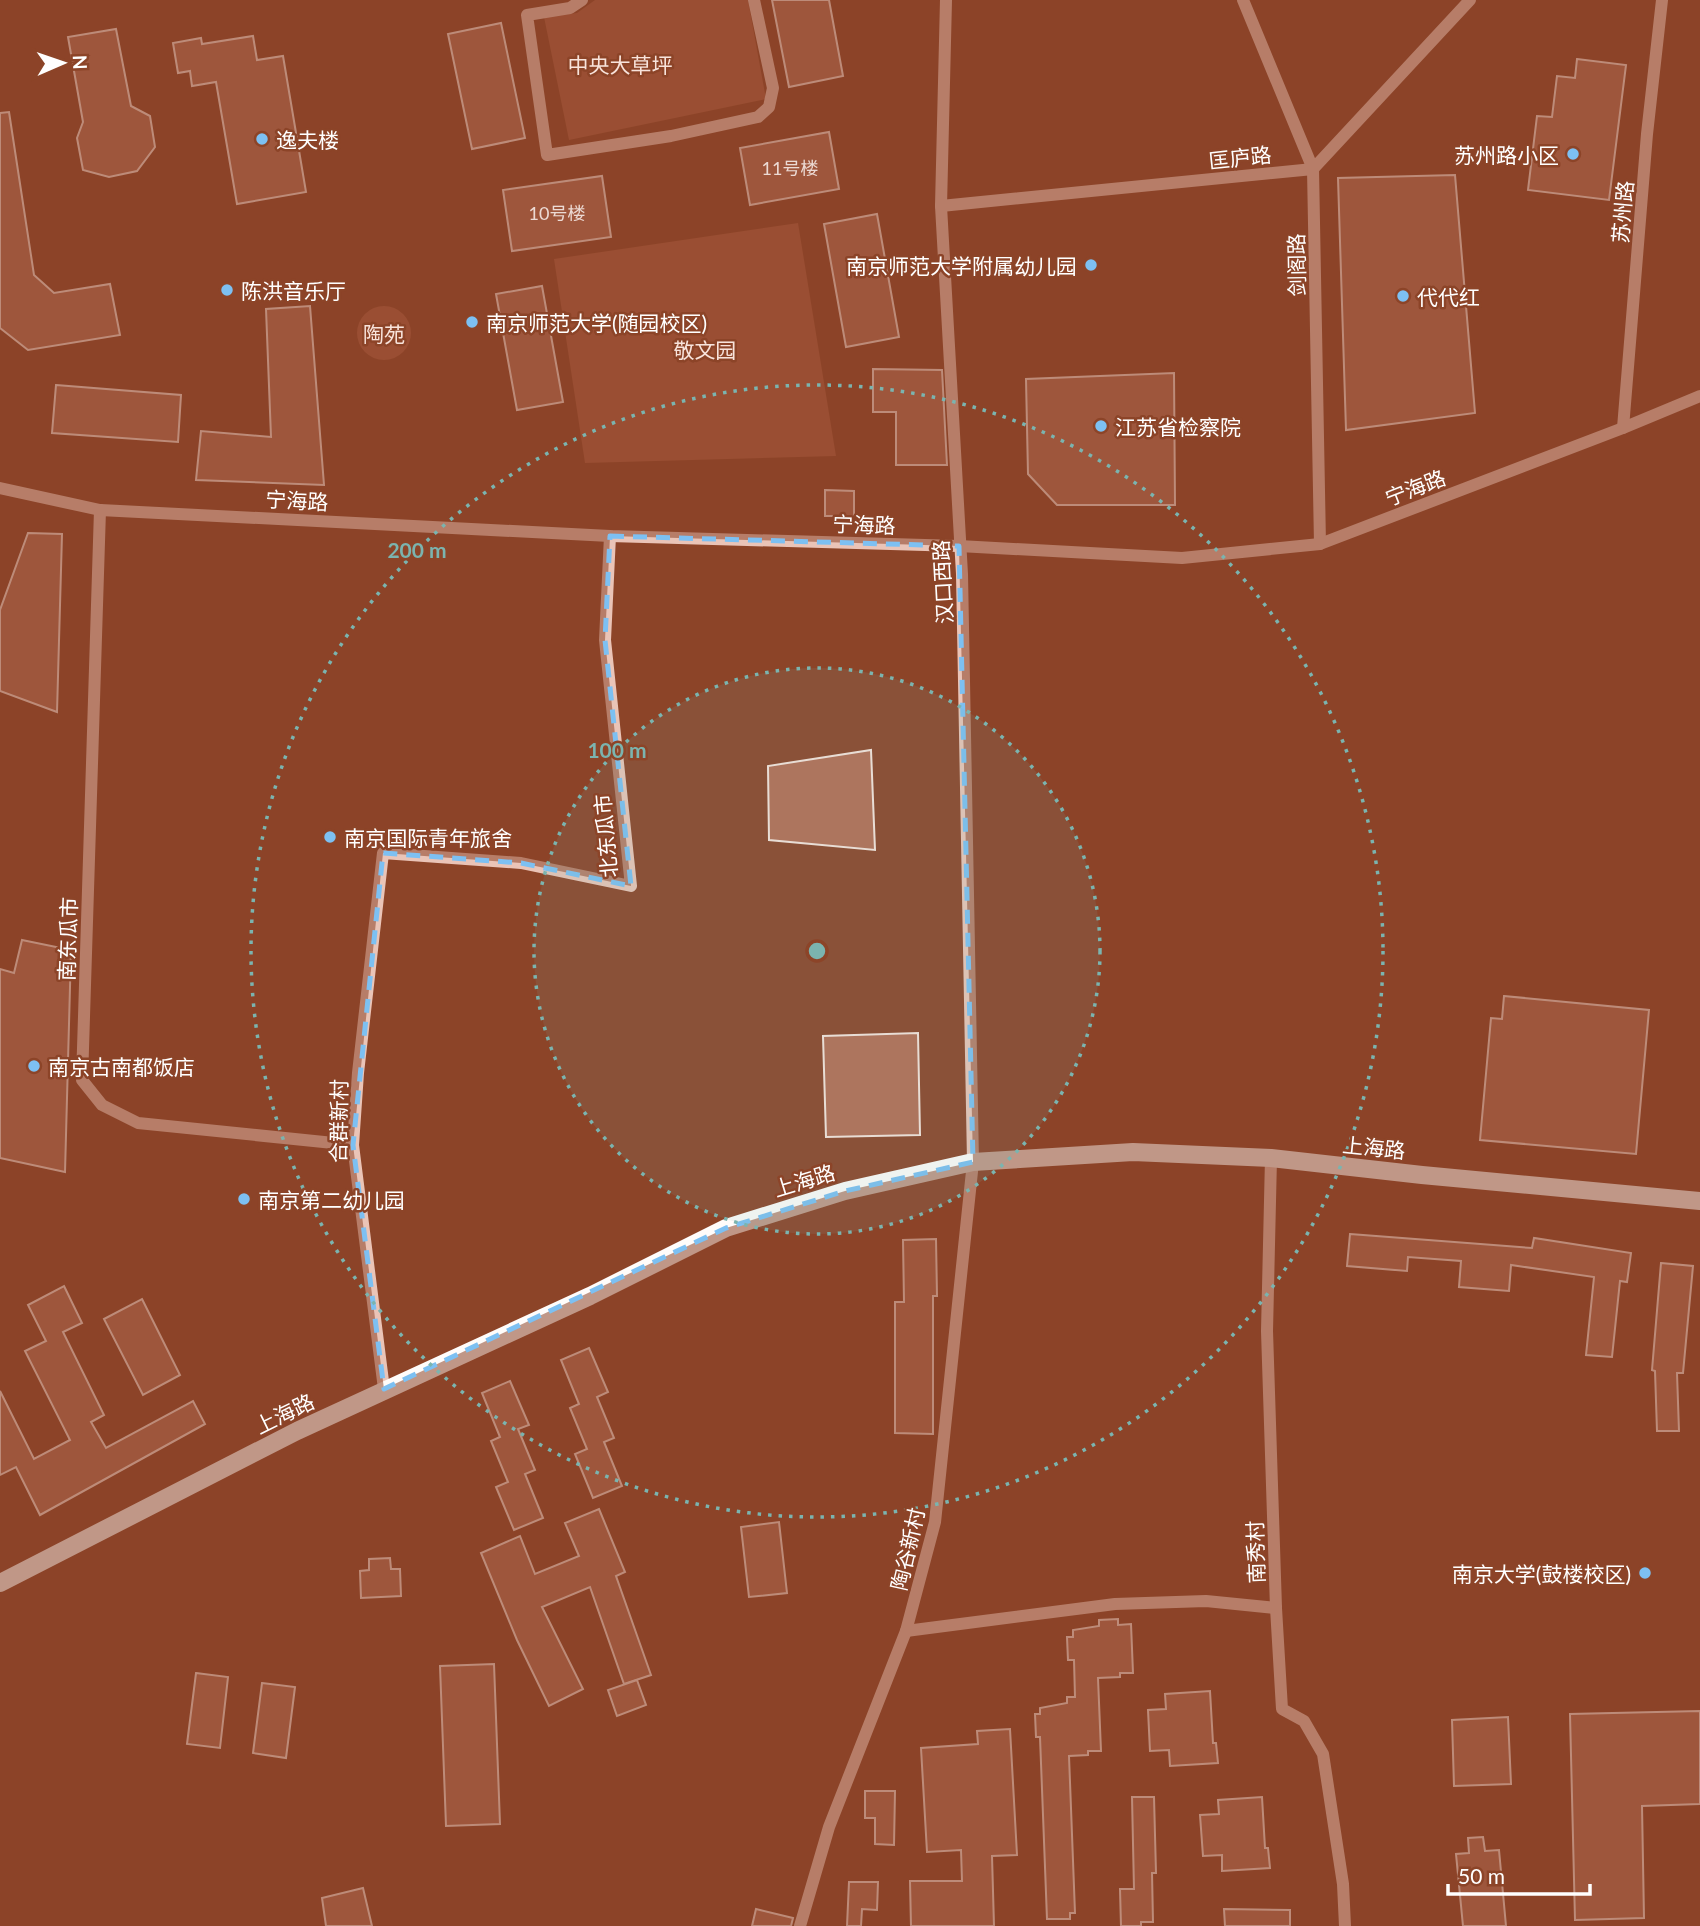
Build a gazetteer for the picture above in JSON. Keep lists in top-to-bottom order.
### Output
{
  "streets": {
    "main road": ["上海路"],
    "street": [
      "匡庐路",
      "苏州路",
      "剑阁路",
      "宁海路",
      "汉口西路",
      "北东瓜市",
      "南东瓜市",
      "合群新村",
      "陶谷新村",
      "南秀村"
    ]
  },
  "crossings": [
    ["匡庐路", "剑阁路"],
    ["匡庐路", "汉口西路"],
    ["苏州路", "宁海路"],
    ["剑阁路", "宁海路"],
    ["宁海路", "汉口西路"],
    ["宁海路", "北东瓜市"],
    ["宁海路", "南东瓜市"],
    ["汉口西路", "上海路"],
    ["汉口西路", "陶谷新村"],
    ["北东瓜市", "合群新村"],
    ["南东瓜市", "合群新村"],
    ["合群新村", "上海路"],
    ["上海路", "陶谷新村"],
    ["上海路", "南秀村"]
  ],
  "parks": ["中央大草坪", "陶苑", "敬文园"],
  "places": [
    "逸夫楼",
    "苏州路小区",
    "南京师范大学附属幼儿园",
    "陈洪音乐厅",
    "代代红",
    "南京师范大学(随园校区)",
    "江苏省检察院",
    "南京国际青年旅舍",
    "南京古南都饭店",
    "南京第二幼儿园",
    "南京大学(鼓楼校区)"
  ],
  "house_numbers": ["11号楼", "10号楼"],
  "scale_bar": "50 m",
  "north": "right",
  "rings": ["200 m", "100 m"]
}
